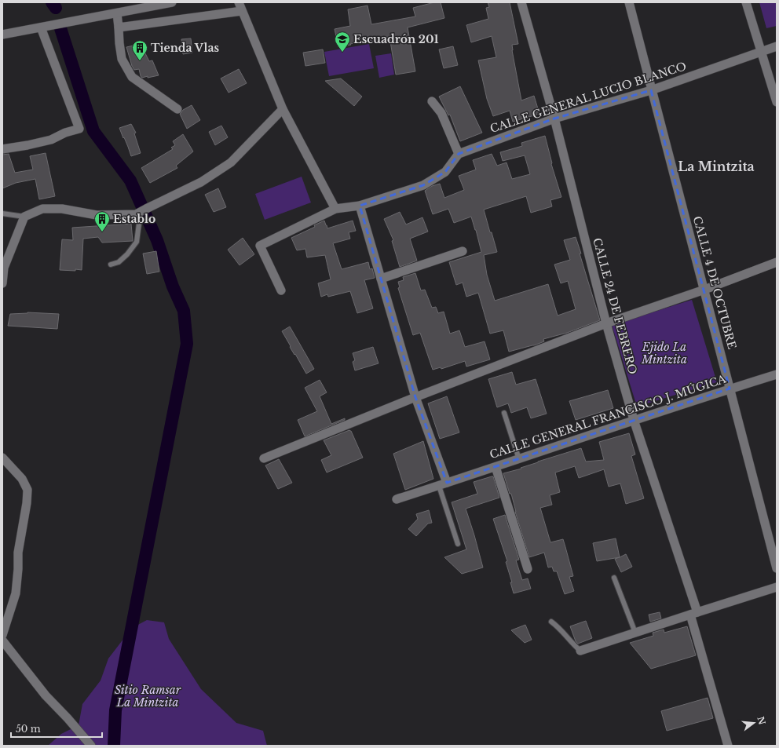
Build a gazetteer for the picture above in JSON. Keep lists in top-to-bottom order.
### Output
{
  "streets": {
    "street": [
      "CALLE GENERAL LUCIO BLANCO",
      "CALLE 4 DE OCTUBRE",
      "CALLE 24 DE FEBRERO",
      "CALLE GENERAL FRANCISCO J. MÚGICA"
    ]
  },
  "crossings": [
    ["CALLE GENERAL LUCIO BLANCO", "CALLE 4 DE OCTUBRE"],
    ["CALLE GENERAL LUCIO BLANCO", "CALLE 24 DE FEBRERO"],
    ["CALLE 4 DE OCTUBRE", "CALLE GENERAL FRANCISCO J. MÚGICA"],
    ["CALLE 24 DE FEBRERO", "CALLE GENERAL FRANCISCO J. MÚGICA"]
  ],
  "districts": ["La Mintzita"],
  "parks": ["Ejido La Mintzita", "Sitio Ramsar La Mintzita"],
  "places": {
    "school or university": ["Escuadrón 201"],
    "building": ["Tienda Vlas", "Establo"]
  },
  "scale_bar": "50 m",
  "north": "right"
}
